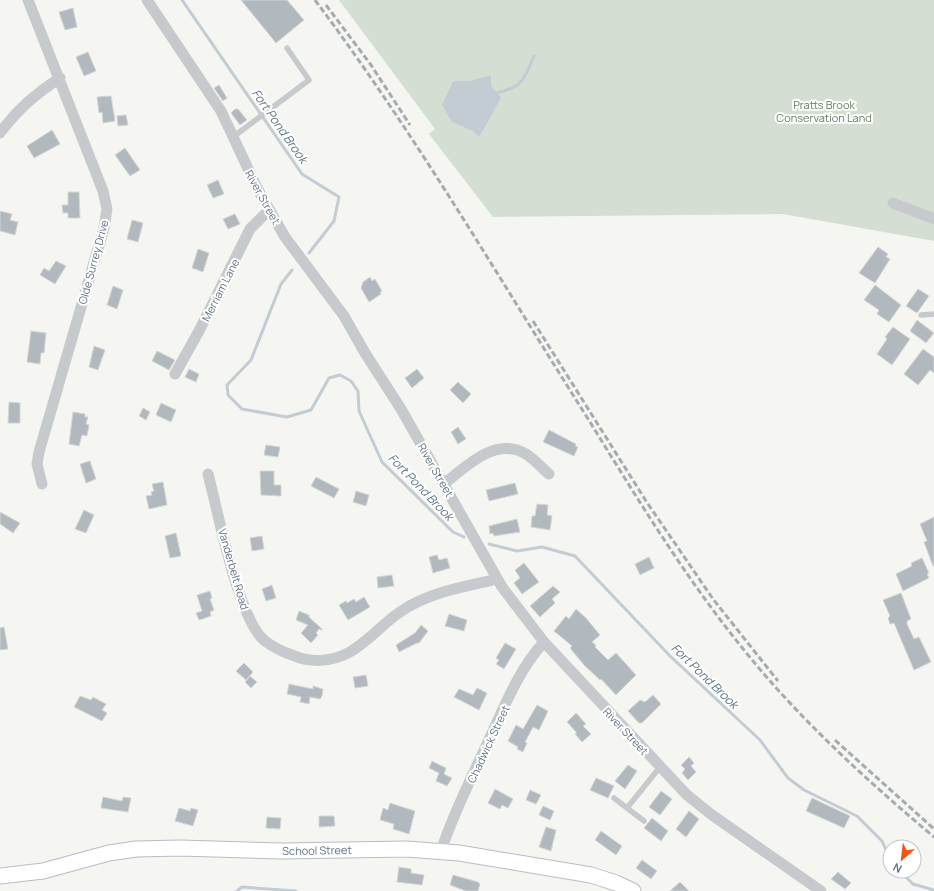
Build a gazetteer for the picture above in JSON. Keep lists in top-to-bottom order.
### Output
{
  "streets": {
    "street": [
      "River Street",
      "Olde Surrey Drive",
      "Merriam Lane",
      "Vanderbelt Road",
      "Chadwick Street",
      "School Street"
    ]
  },
  "crossings": [
    ["River Street", "Merriam Lane"],
    ["River Street", "Vanderbelt Road"],
    ["River Street", "Chadwick Street"],
    ["Chadwick Street", "School Street"]
  ],
  "water": ["Fort Pond Brook"],
  "parks": ["Pratts Brook Conservation Land"],
  "north": "bottom left"
}
